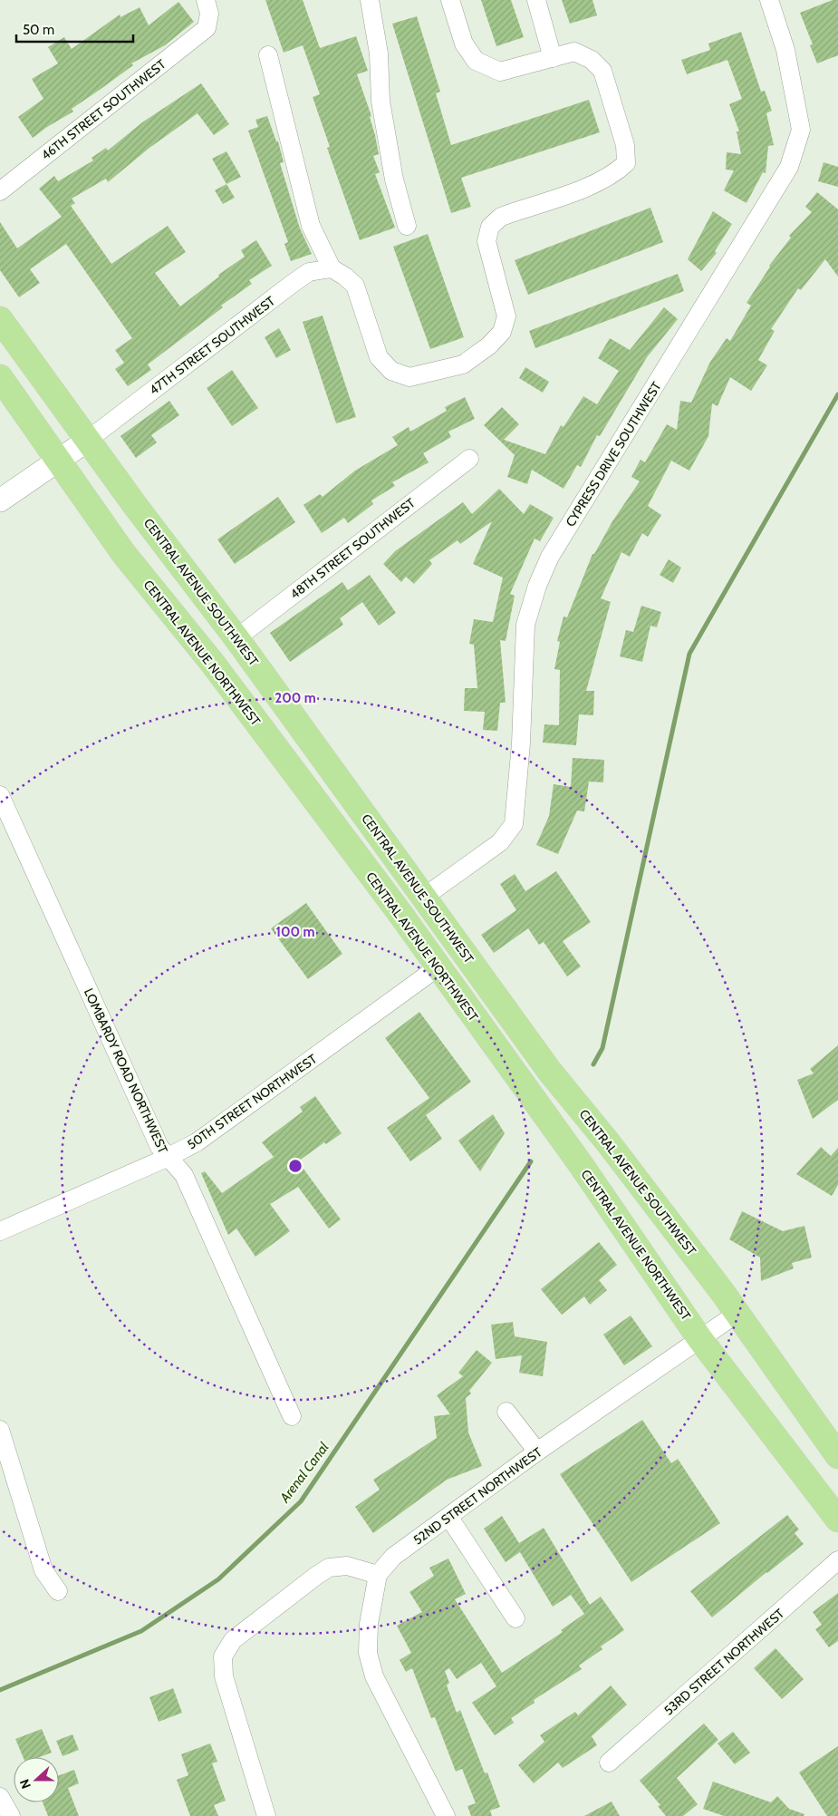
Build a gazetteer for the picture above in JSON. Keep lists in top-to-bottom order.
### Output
{
  "streets": {
    "main road": ["CENTRAL AVENUE SOUTHWEST", "CENTRAL AVENUE NORTHWEST"],
    "street": [
      "46TH STREET SOUTHWEST",
      "47TH STREET SOUTHWEST",
      "CYPRESS DRIVE SOUTHWEST",
      "48TH STREET SOUTHWEST",
      "LOMBARDY ROAD NORTHWEST",
      "50TH STREET NORTHWEST",
      "52ND STREET NORTHWEST",
      "53RD STREET NORTHWEST"
    ]
  },
  "crossings": [
    ["47TH STREET SOUTHWEST", "CENTRAL AVENUE SOUTHWEST"],
    ["47TH STREET SOUTHWEST", "CENTRAL AVENUE NORTHWEST"],
    ["CYPRESS DRIVE SOUTHWEST", "CENTRAL AVENUE SOUTHWEST"],
    ["48TH STREET SOUTHWEST", "CENTRAL AVENUE SOUTHWEST"],
    ["CENTRAL AVENUE SOUTHWEST", "52ND STREET NORTHWEST"],
    ["CENTRAL AVENUE NORTHWEST", "50TH STREET NORTHWEST"],
    ["CENTRAL AVENUE NORTHWEST", "52ND STREET NORTHWEST"],
    ["LOMBARDY ROAD NORTHWEST", "50TH STREET NORTHWEST"]
  ],
  "water": ["Arenal Canal"],
  "scale_bar": "50 m",
  "north": "left",
  "rings": ["200 m", "100 m"]
}
